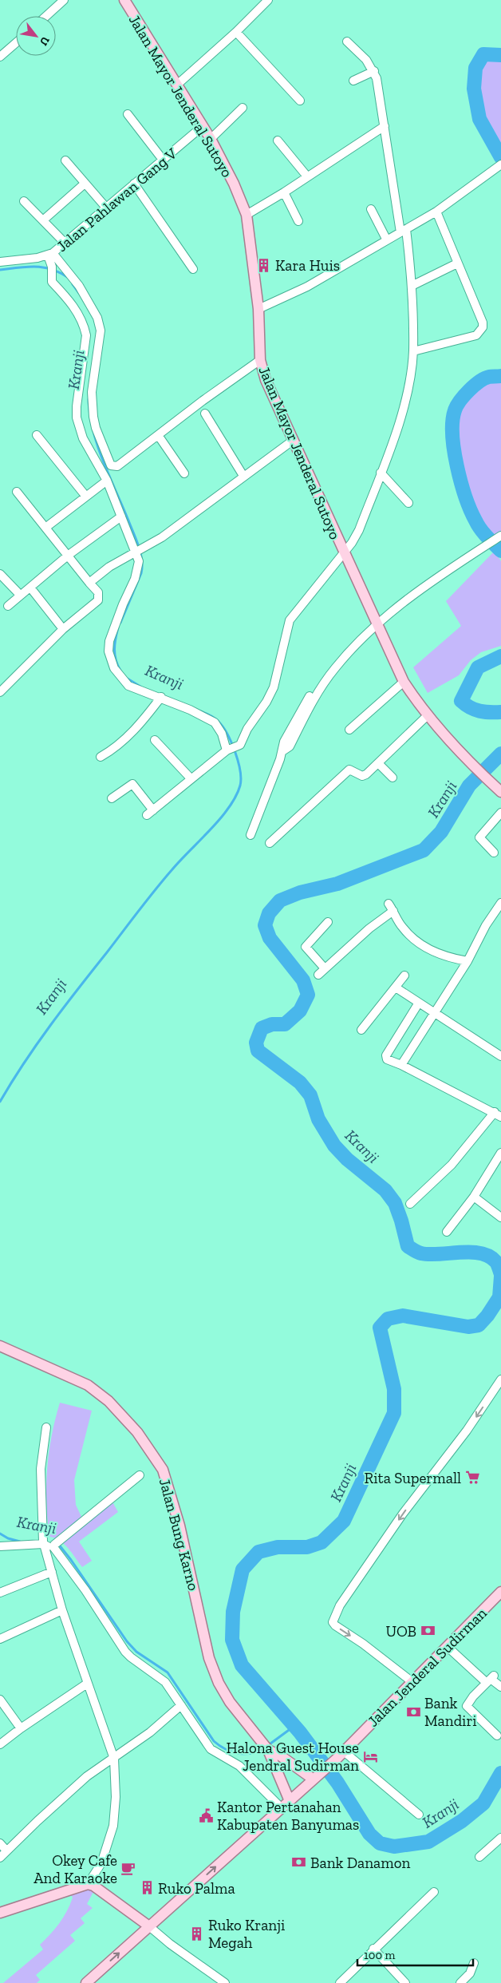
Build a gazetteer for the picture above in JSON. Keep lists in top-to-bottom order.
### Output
{
  "streets": {
    "main road": ["Jalan Mayor Jenderal Sutoyo", "Jalan Bung Karno", "Jalan Jenderal Sudirman"],
    "street": ["Jalan Pahlawan Gang V"]
  },
  "crossings": [
    ["Jalan Mayor Jenderal Sutoyo", "Jalan Pahlawan Gang V"]
  ],
  "one_way": ["Jalan Jenderal Sudirman"],
  "water": ["Kranji"],
  "places": {
    "building": ["Kara Huis", "Ruko Palma", "Ruko Kranji Megah"],
    "supermarket": ["Rita Supermall"],
    "bank": ["UOB", "Bank Mandiri", "Bank Danamon"],
    "hotel": ["Halona Guest House Jendral Sudirman"],
    "public building": ["Kantor Pertanahan Kabupaten Banyumas"],
    "cafe": ["Okey Cafe And Karaoke"]
  },
  "scale_bar": "100 m",
  "north": "bottom right"
}
